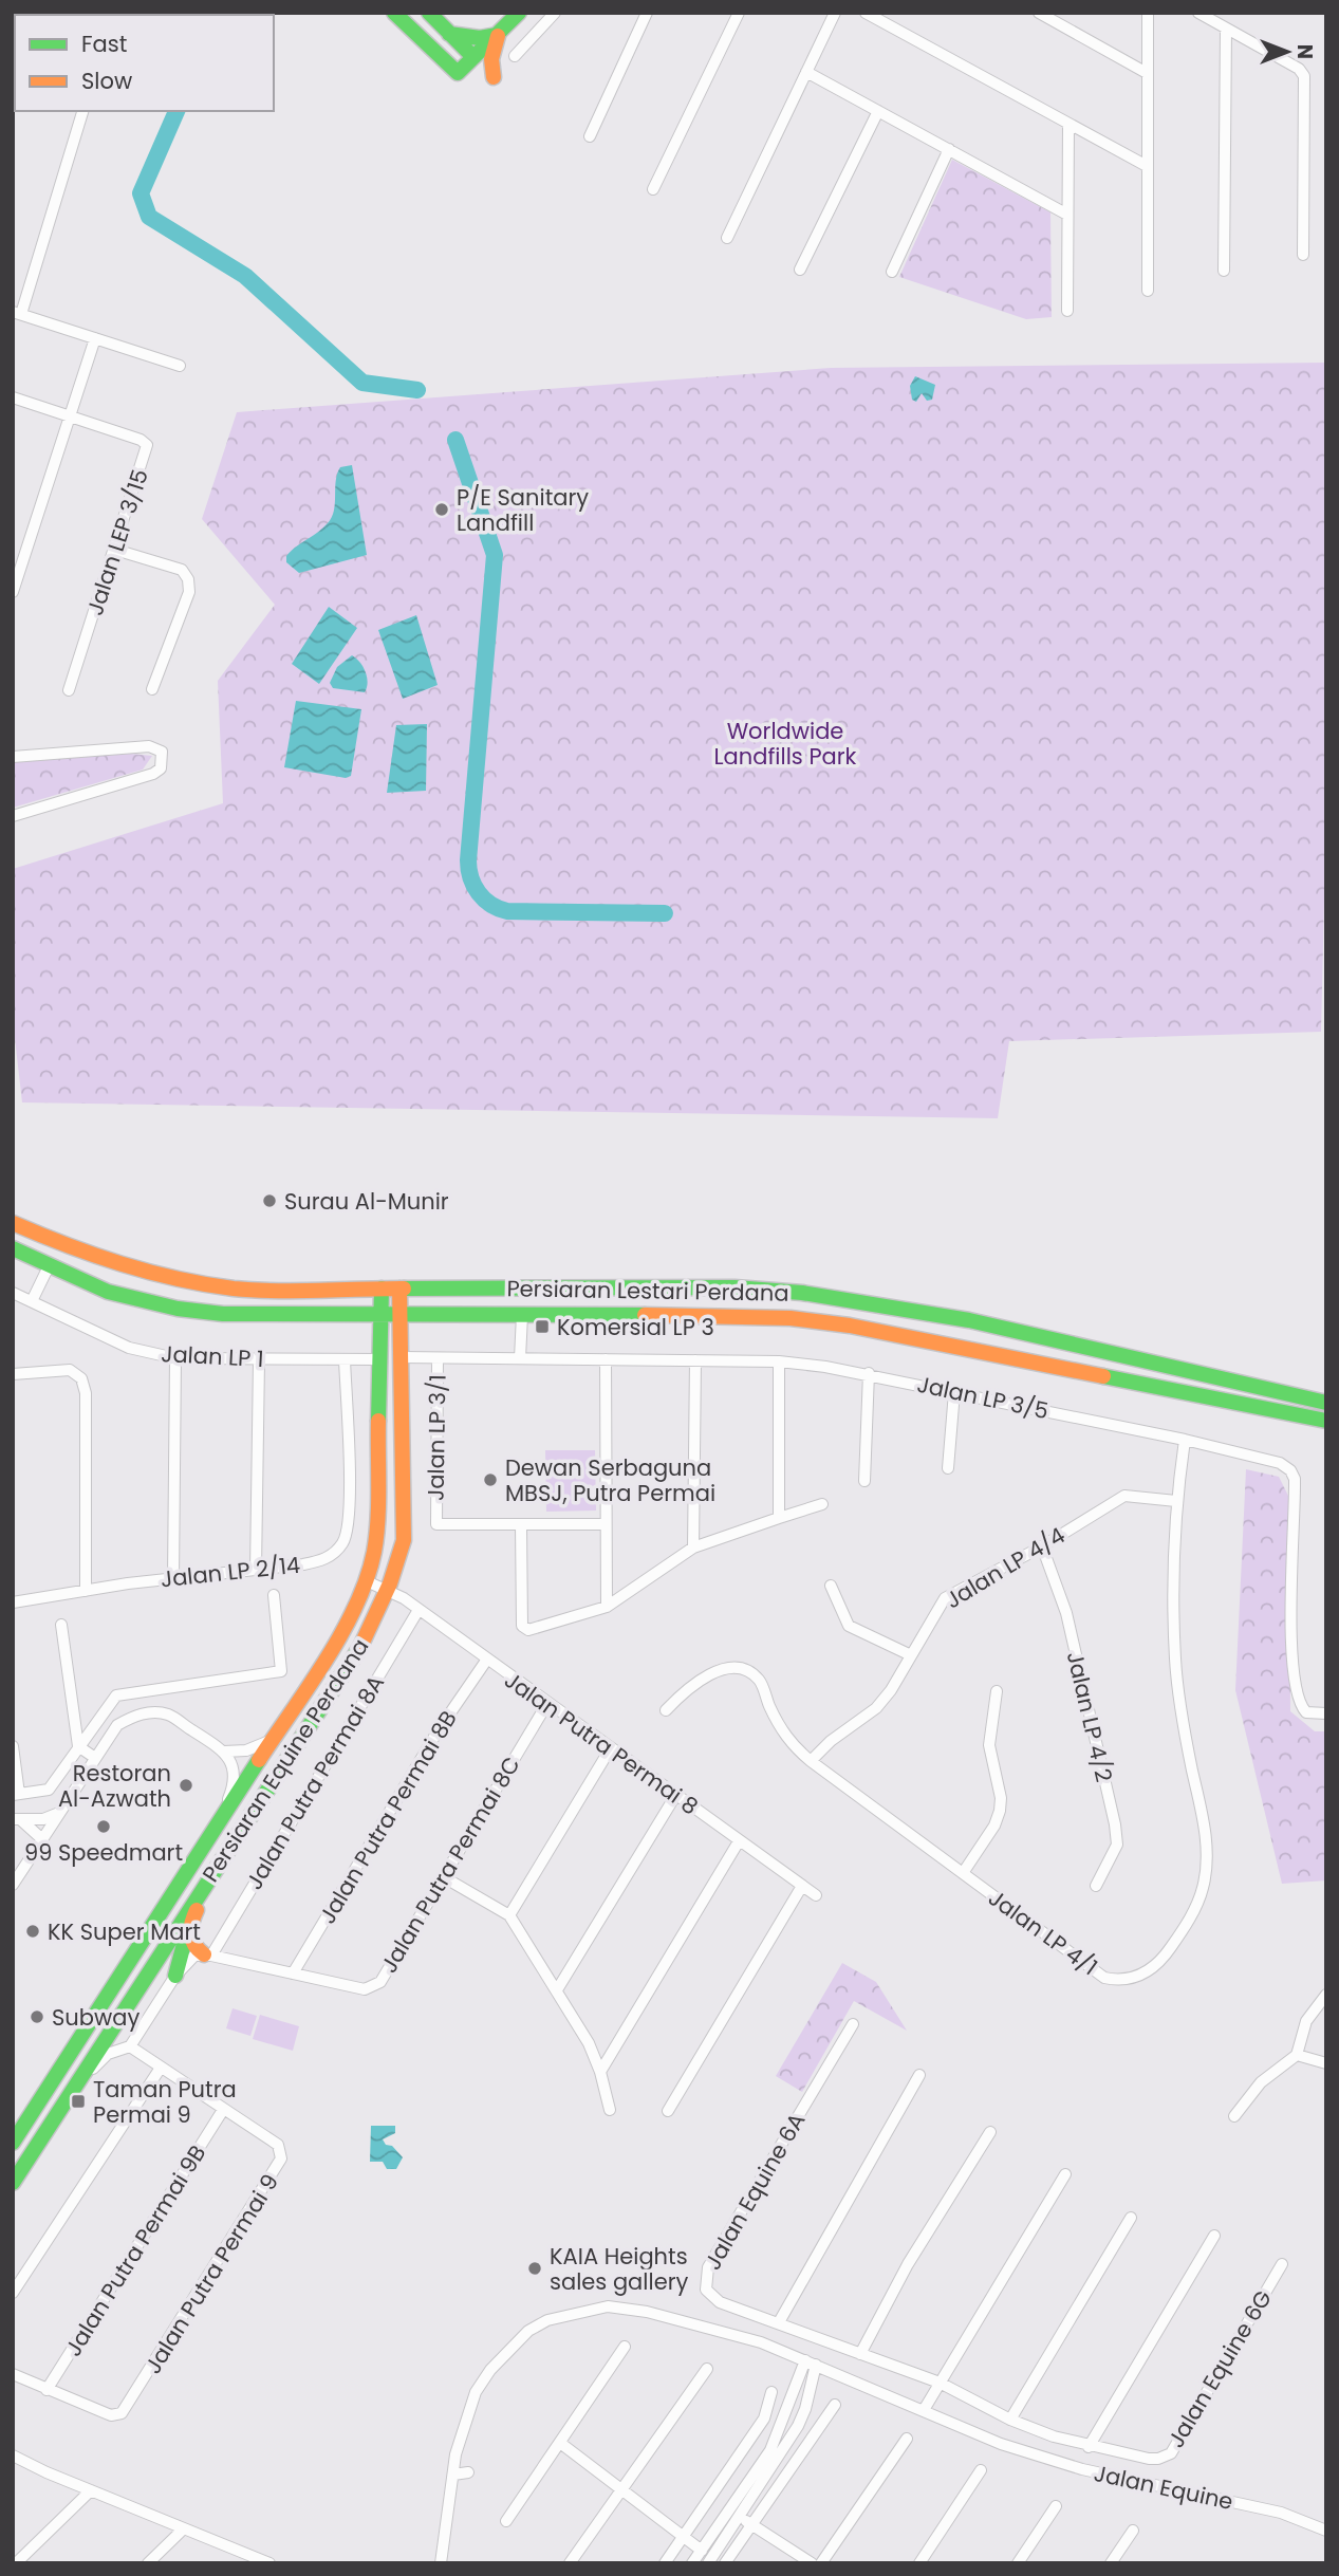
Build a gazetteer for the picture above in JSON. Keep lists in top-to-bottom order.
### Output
{
  "streets": {
    "main road": ["Persiaran Lestari Perdana", "Persiaran Equine Perdana"],
    "street": [
      "Jalan LEP 3/15",
      "Jalan LP 1",
      "Jalan LP 3/5",
      "Jalan LP 3/1",
      "Jalan LP 4/4",
      "Jalan LP 2/14",
      "Jalan LP 4/2",
      "Jalan Putra Permai 8",
      "Jalan Putra Permai 8A",
      "Jalan Putra Permai 8B",
      "Jalan Putra Permai 8C",
      "Jalan LP 4/1",
      "Jalan Equine 6A",
      "Jalan Putra Permai 9B",
      "Jalan Putra Permai 9",
      "Jalan Equine 6G",
      "Jalan Equine"
    ]
  },
  "crossings": [
    ["Persiaran Lestari Perdana", "Persiaran Equine Perdana"],
    ["Jalan LP 1", "Jalan LP 2/14"],
    ["Jalan LP 1", "Persiaran Equine Perdana"],
    ["Jalan LP 3/5", "Jalan LP 3/1"],
    ["Jalan LP 3/5", "Persiaran Equine Perdana"],
    ["Jalan LP 3/5", "Jalan LP 4/1"],
    ["Jalan LP 4/4", "Jalan LP 4/2"],
    ["Jalan LP 4/4", "Jalan LP 4/1"],
    ["Jalan Putra Permai 8", "Persiaran Equine Perdana"],
    ["Jalan Putra Permai 8", "Jalan Putra Permai 8A"],
    ["Jalan Putra Permai 8", "Jalan Putra Permai 8B"],
    ["Jalan Putra Permai 8", "Jalan Putra Permai 8C"],
    ["Jalan Putra Permai 8A", "Jalan Putra Permai 8C"],
    ["Jalan Putra Permai 8A", "Jalan Putra Permai 9"],
    ["Jalan Putra Permai 8B", "Jalan Putra Permai 8C"],
    ["Jalan Equine 6A", "Jalan Equine 6G"],
    ["Jalan Putra Permai 9B", "Jalan Putra Permai 9"]
  ],
  "parks": ["Worldwide Landfills Park"],
  "places": {
    "other": [
      "P/E Sanitary Landfill",
      "Surau Al-Munir",
      "Dewan Serbaguna MBSJ, Putra Permai",
      "Restoran Al-Azwath",
      "99 Speedmart",
      "KK Super Mart",
      "Subway",
      "KAIA Heights sales gallery"
    ],
    "transit": ["Komersial LP 3", "Taman Putra Permai 9"]
  },
  "legend": ["Fast", "Slow"],
  "north": "right"
}
